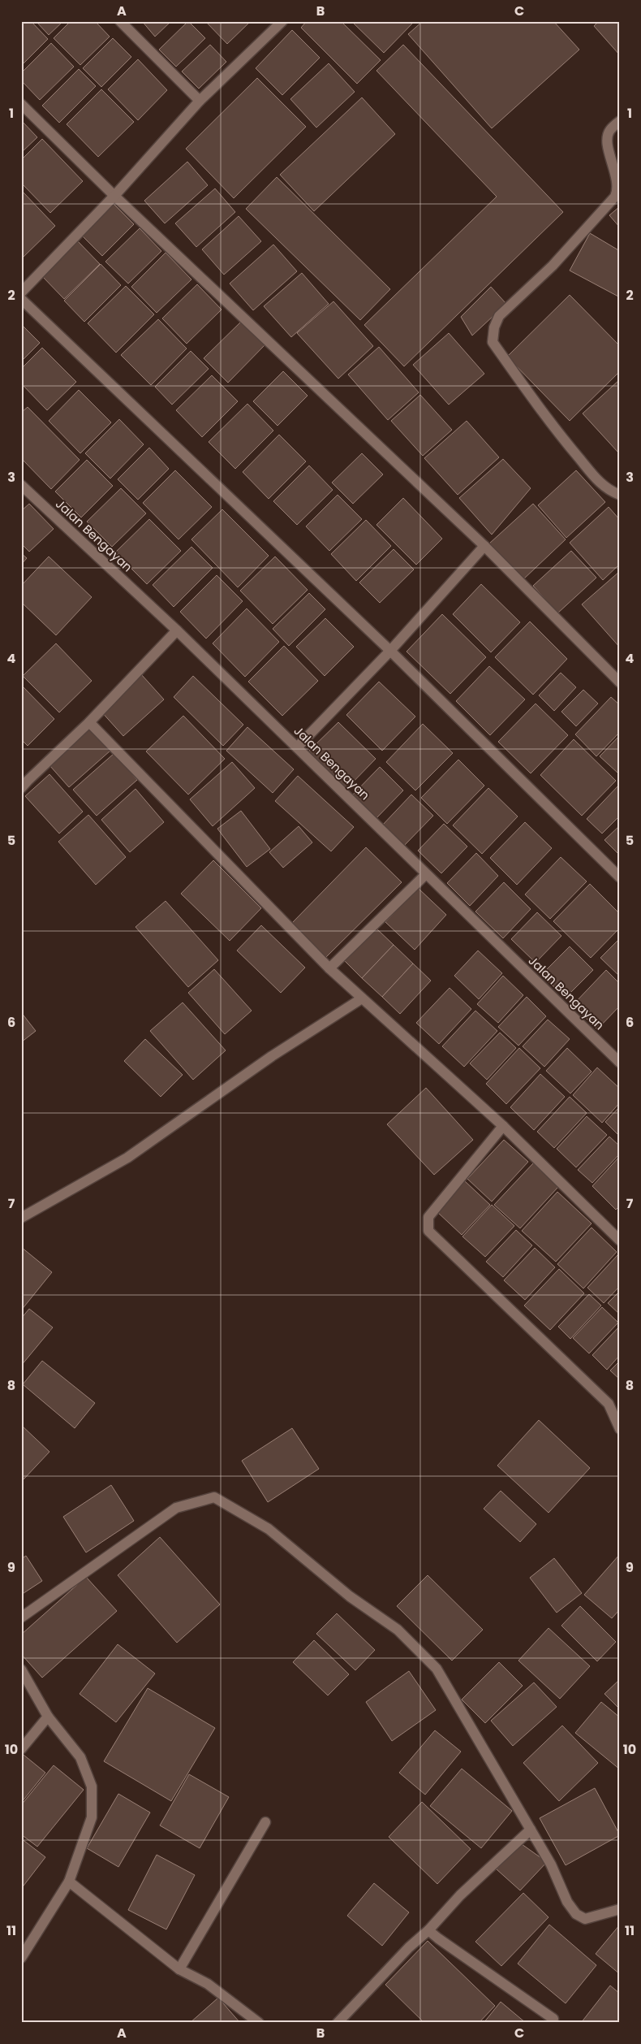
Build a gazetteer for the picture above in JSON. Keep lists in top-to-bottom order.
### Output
{
  "streets": {
    "street": ["Jalan Bengayan"]
  },
  "grid": {
    "columns": ["A", "B", "C"],
    "rows": [
      "1",
      "2",
      "3",
      "4",
      "5",
      "6",
      "7",
      "8",
      "9",
      "10",
      "11"
    ]
  }
}
